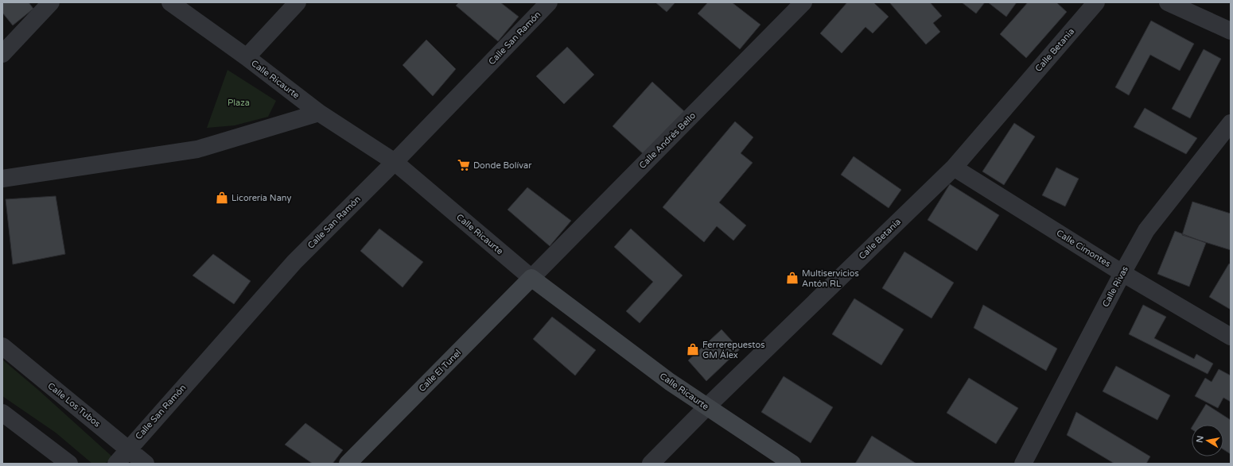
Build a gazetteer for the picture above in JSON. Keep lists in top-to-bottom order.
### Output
{
  "streets": {
    "street": [
      "Calle San Ramón",
      "Calle Betania",
      "Calle Ricaurte",
      "Calle Andrés Bello",
      "Calle Cimontes",
      "Calle Rivas",
      "Calle El Tunel",
      "Calle Los Tubos"
    ]
  },
  "crossings": [
    ["Calle San Ramón", "Calle Ricaurte"],
    ["Calle San Ramón", "Calle Los Tubos"],
    ["Calle Betania", "Calle Ricaurte"],
    ["Calle Betania", "Calle Cimontes"],
    ["Calle Ricaurte", "Calle Andrés Bello"],
    ["Calle Ricaurte", "Calle El Tunel"],
    ["Calle Andrés Bello", "Calle El Tunel"],
    ["Calle Cimontes", "Calle Rivas"]
  ],
  "parks": ["Plaza"],
  "places": {
    "supermarket": ["Donde Bolívar"],
    "shop": ["Licorería Nany", "Multiservicios Antón RL", "Ferrerepuestos GM Álex"]
  },
  "north": "left"
}
